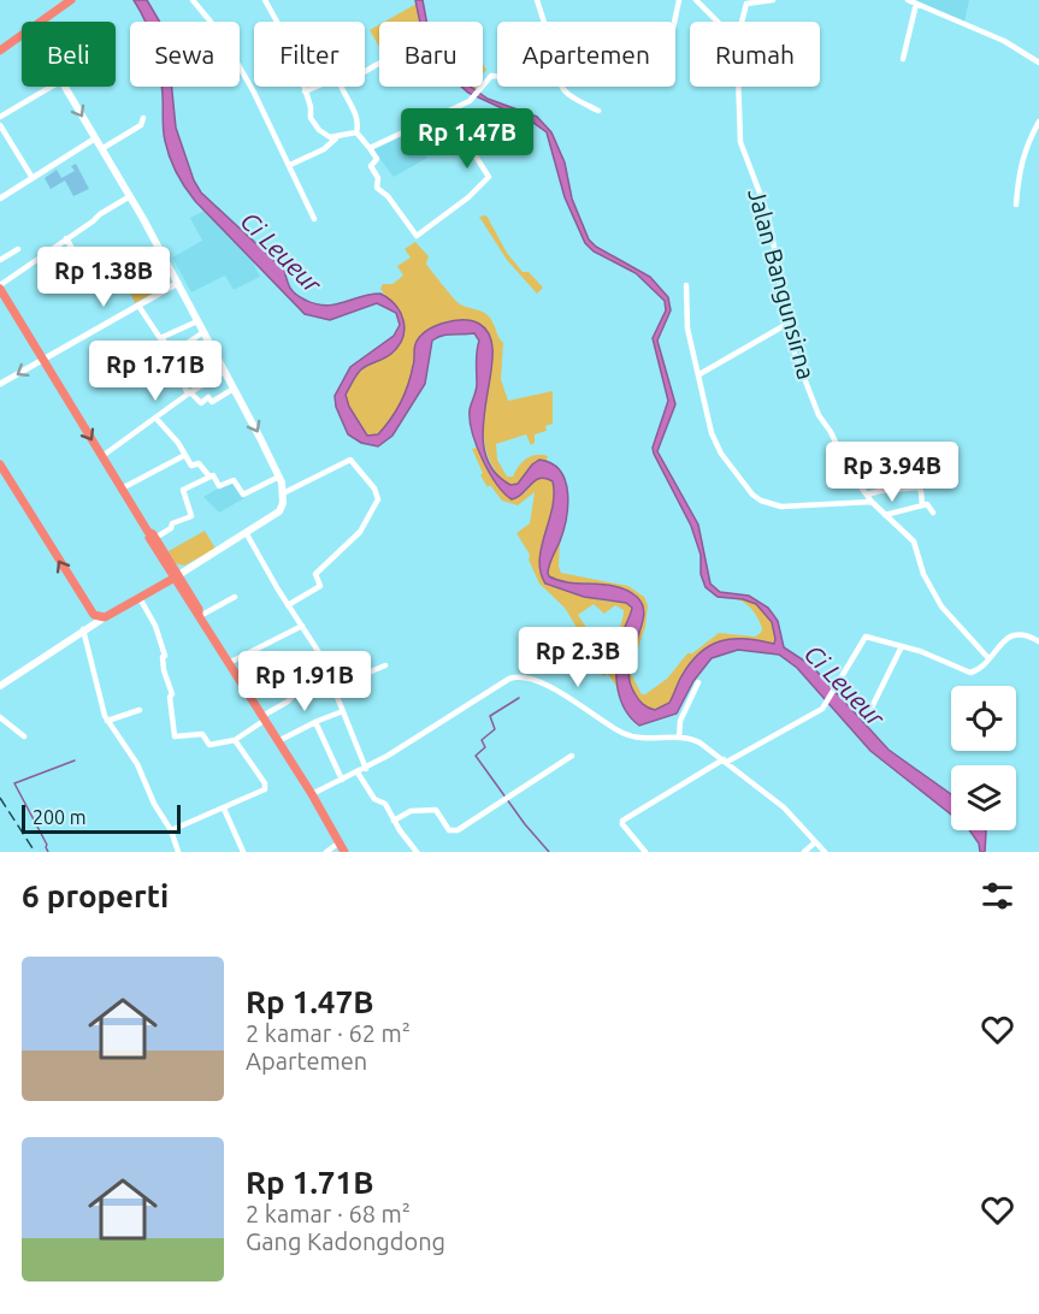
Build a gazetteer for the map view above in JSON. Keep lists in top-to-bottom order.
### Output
{
  "streets": {
    "street": ["Jalan Bangunsirna"]
  },
  "water": ["Ci Leueur"],
  "scale_bar": "200 m",
  "page": {
    "chip": [
      "Beli",
      "Sewa",
      "Filter",
      "Baru",
      "Apartemen",
      "Rumah"
    ],
    "price": [
      "Rp 1.47B",
      "Rp 1.38B",
      "Rp 1.71B",
      "Rp 3.94B",
      "Rp 2.3B",
      "Rp 1.91B"
    ],
    "scale": "200 m",
    "heading": "6 properti",
    "list": [
      {
        "name": "Rp 1.47B",
        "note": "2 kamar · 62 m² · Apartemen"
      },
      {
        "name": "Rp 1.71B",
        "note": "2 kamar · 68 m² · Gang Kadongdong"
      }
    ]
  }
}
